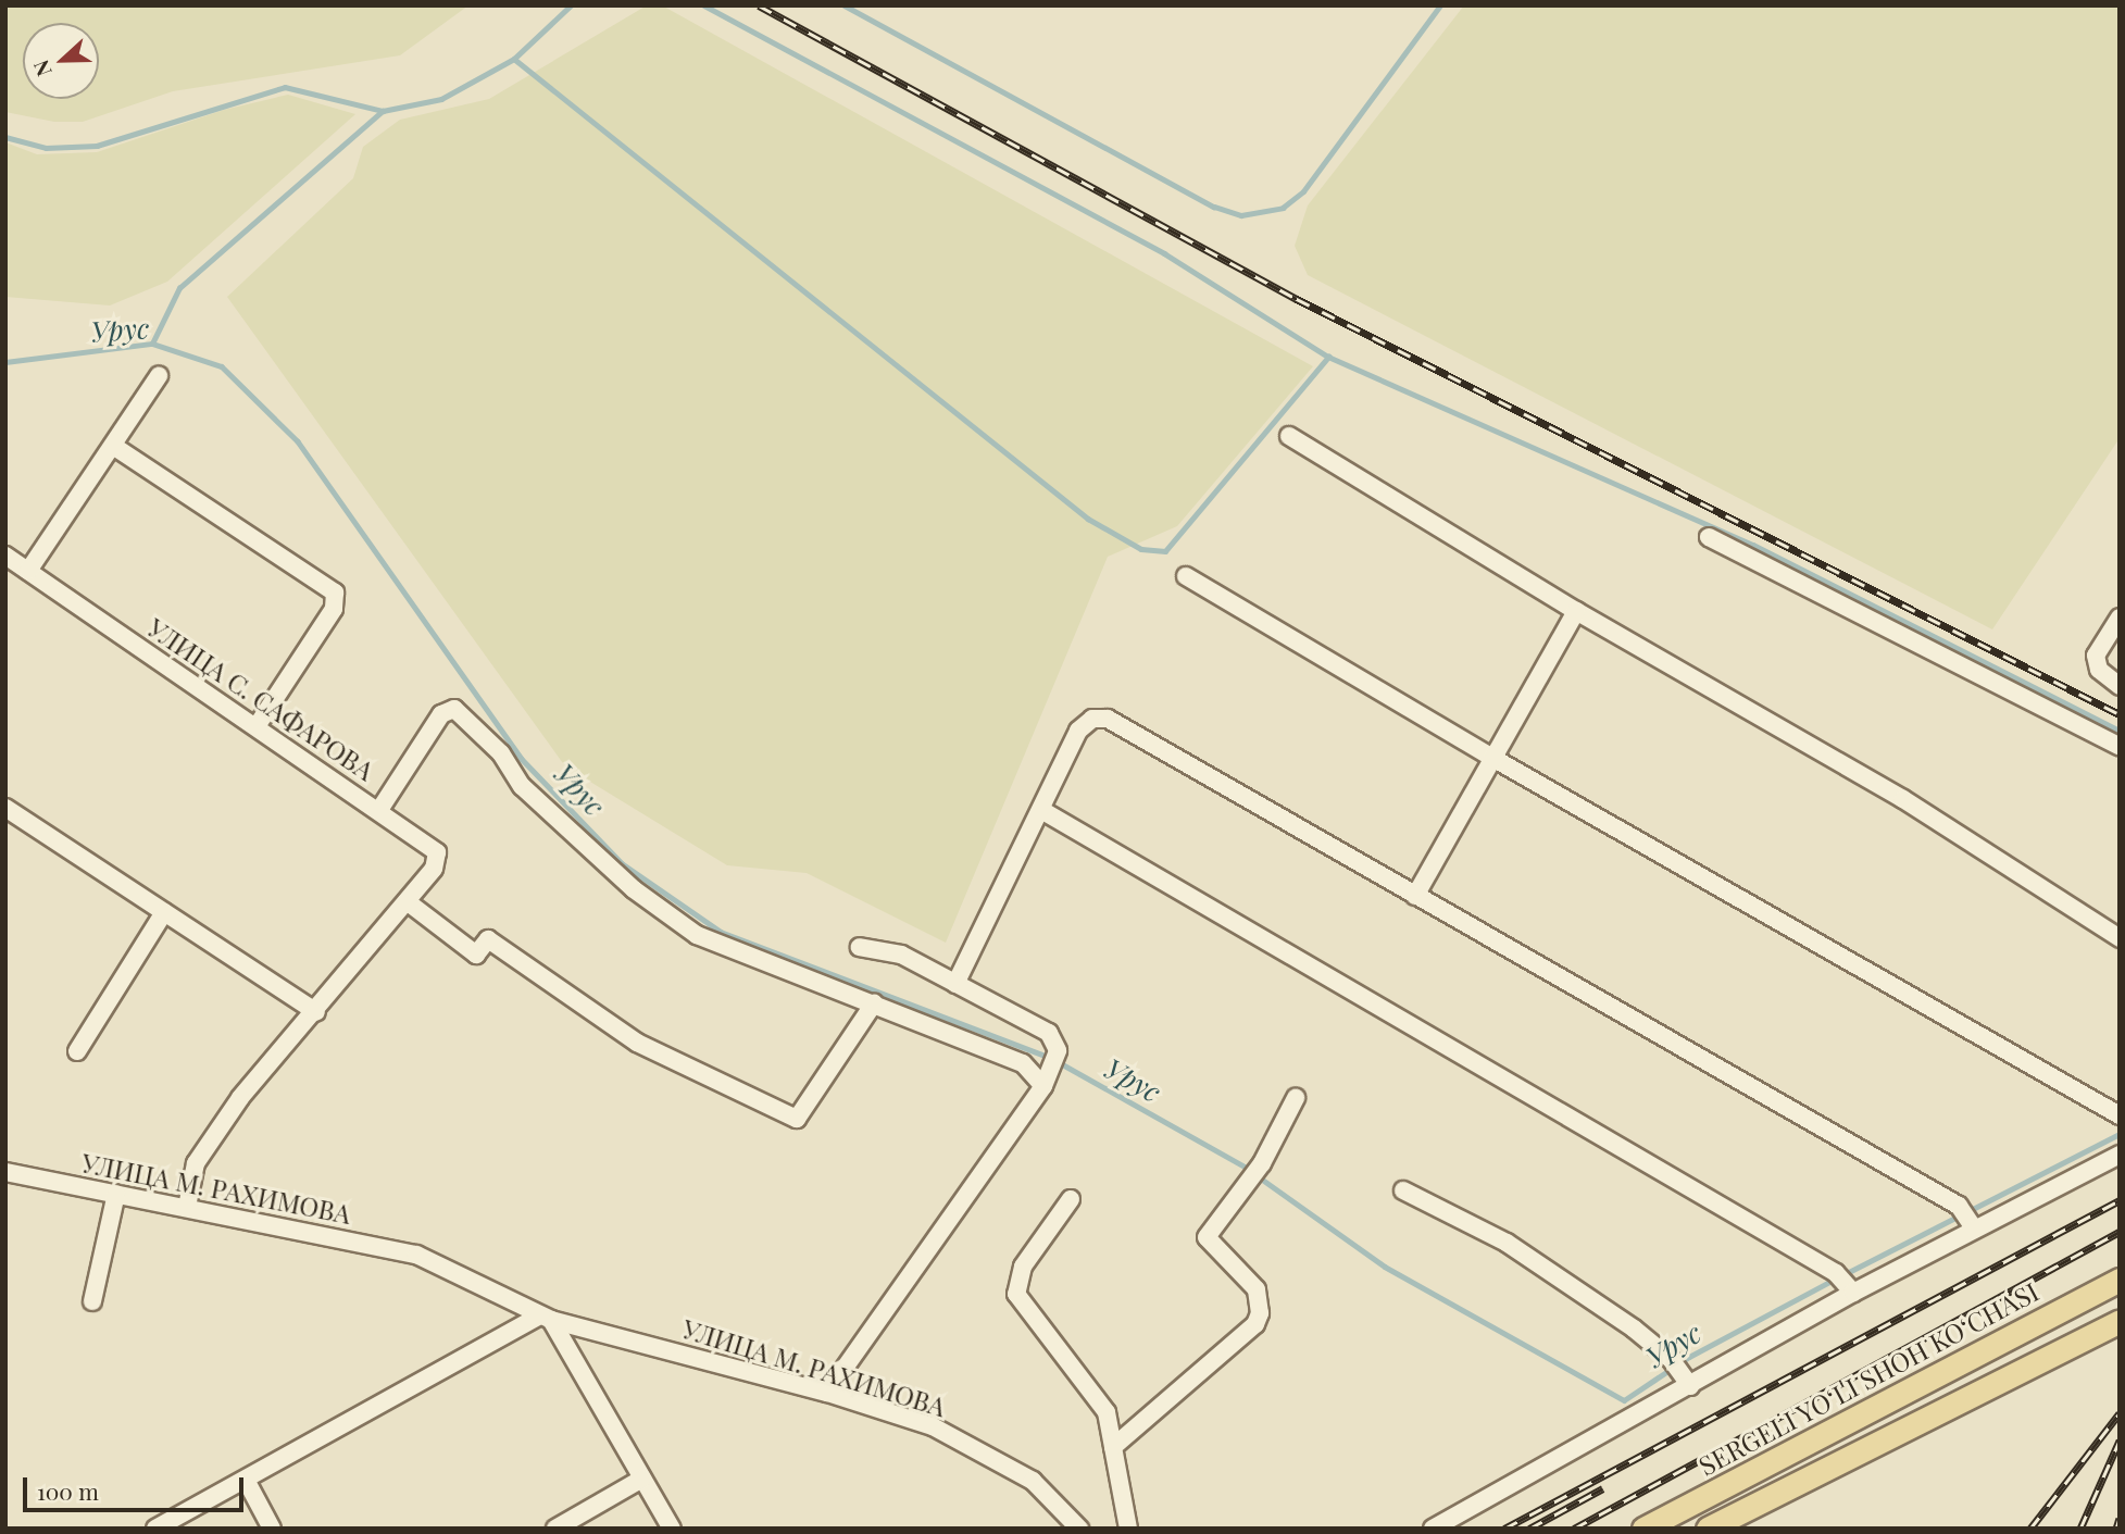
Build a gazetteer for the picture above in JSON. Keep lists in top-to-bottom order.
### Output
{
  "streets": {
    "main road": ["SERGELI YO‘LI SHOH KO‘CHASI"],
    "street": ["УЛИЦА С. САФАРОВА", "УЛИЦА М. РАХИМОВА"]
  },
  "crossings": [
    ["УЛИЦА С. САФАРОВА", "УЛИЦА М. РАХИМОВА"]
  ],
  "water": ["Урус"],
  "scale_bar": "100 m",
  "north": "left"
}
